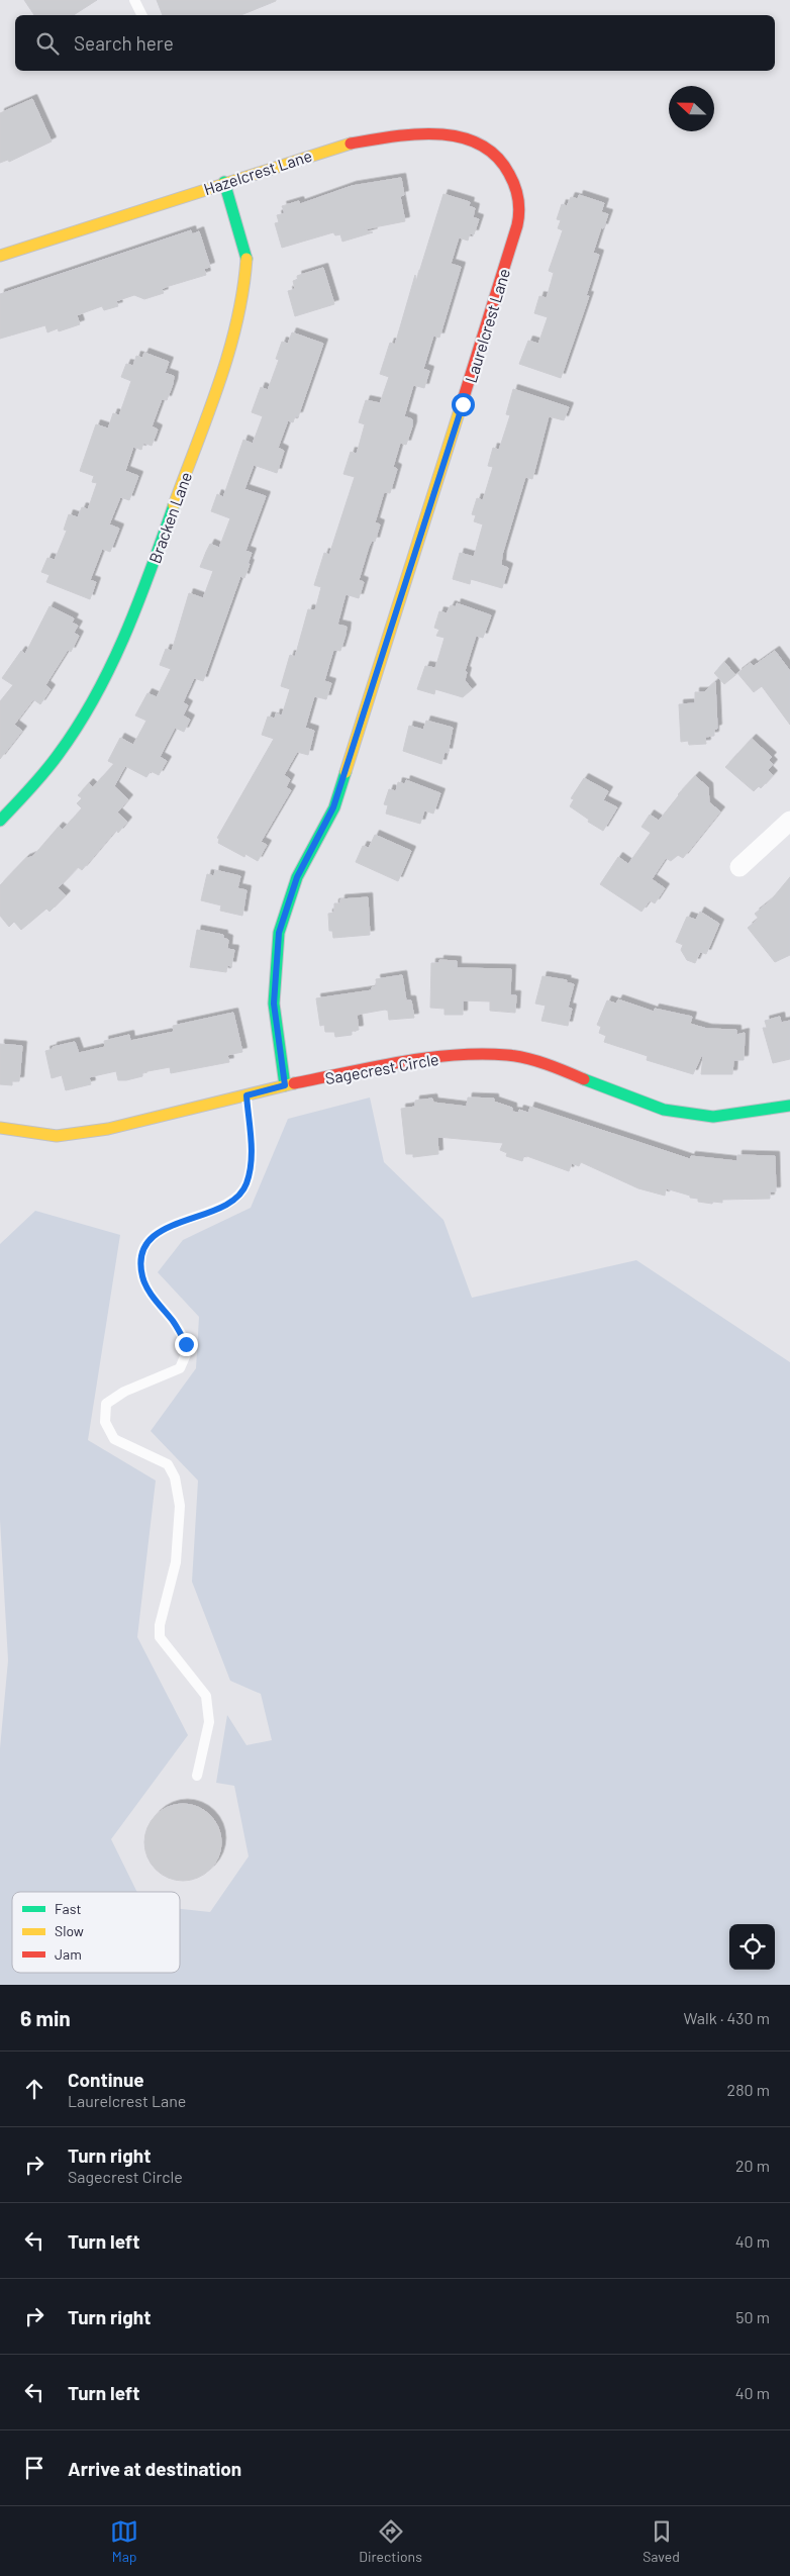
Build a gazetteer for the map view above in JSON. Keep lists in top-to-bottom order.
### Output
{
  "streets": {
    "street": [
      "Hazelcrest Lane",
      "Laurelcrest Lane",
      "Bracken Lane",
      "Sagecrest Circle"
    ]
  },
  "crossings": [
    ["Hazelcrest Lane", "Laurelcrest Lane"],
    ["Hazelcrest Lane", "Bracken Lane"],
    ["Laurelcrest Lane", "Sagecrest Circle"]
  ],
  "legend": ["Fast", "Slow", "Jam"],
  "north": "left",
  "page": {
    "search": "Search here",
    "heading": ["6 min", "Walk · 430 m"],
    "list": [
      ["Continue", "Laurelcrest Lane", "280 m"],
      ["Turn right", "Sagecrest Circle", "20 m"],
      ["Turn left", "40 m"],
      ["Turn right", "50 m"],
      ["Turn left", "40 m"],
      "Arrive at destination"
    ],
    "nav": ["Map", "Directions", "Saved"]
  }
}
